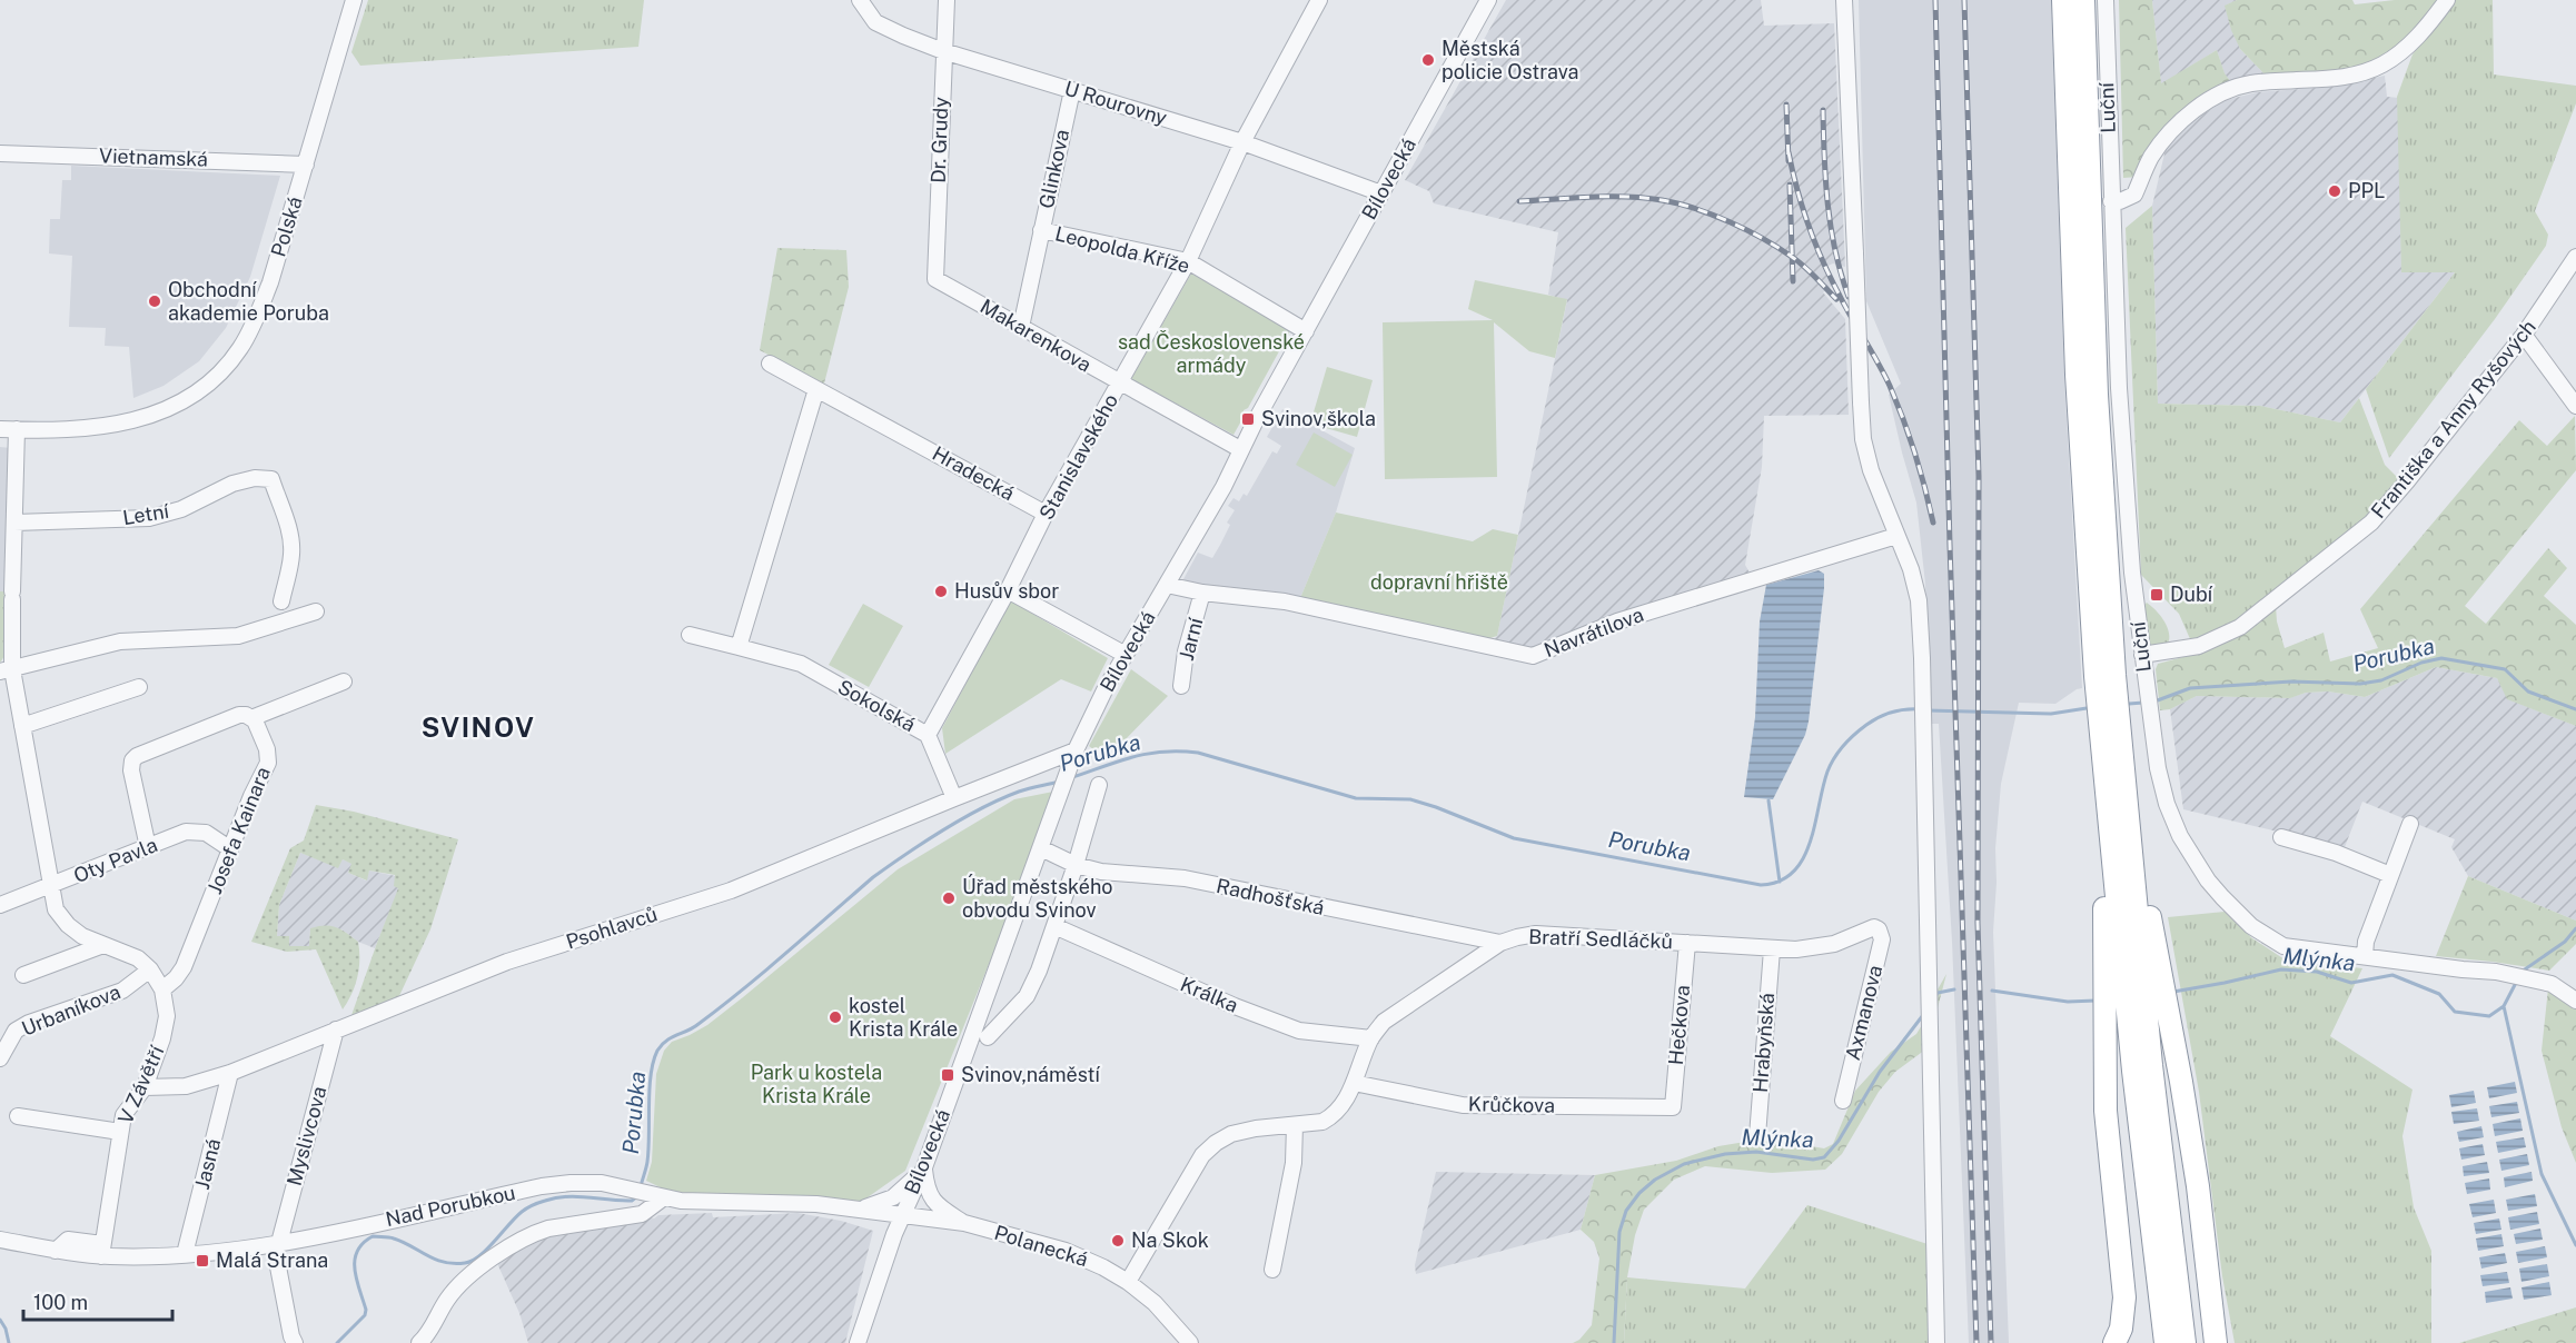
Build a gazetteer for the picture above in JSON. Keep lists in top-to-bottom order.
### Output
{
  "streets": {
    "street": [
      "U Rourovny",
      "Luční",
      "Dr. Grudy",
      "Vietnamská",
      "Glinkova",
      "Bílovecká",
      "Polská",
      "Leopolda Kříže",
      "Makarenkova",
      "Františka a Anny Ryšových",
      "Stanislavského",
      "Hradecká",
      "Letní",
      "Navrátilova",
      "Jarní",
      "Sokolská",
      "Josefa Kainara",
      "Oty Pavla",
      "Radhošťská",
      "Psohlavců",
      "Bratří Sedláčků",
      "Králka",
      "Urbaníkova",
      "Axmanova",
      "Hečkova",
      "Hrabyňská",
      "V Závětří",
      "Krůčkova",
      "Myslivcova",
      "Jasná",
      "Nad Porubkou",
      "Polanecká"
    ]
  },
  "crossings": [
    ["U Rourovny", "Dr. Grudy"],
    ["U Rourovny", "Glinkova"],
    ["U Rourovny", "Bílovecká"],
    ["U Rourovny", "Stanislavského"],
    ["Luční", "Františka a Anny Ryšových"],
    ["Dr. Grudy", "Makarenkova"],
    ["Vietnamská", "Polská"],
    ["Glinkova", "Leopolda Kříže"],
    ["Glinkova", "Makarenkova"],
    ["Bílovecká", "Leopolda Kříže"],
    ["Bílovecká", "Makarenkova"],
    ["Bílovecká", "Navrátilova"],
    ["Bílovecká", "Radhošťská"],
    ["Bílovecká", "Psohlavců"],
    ["Bílovecká", "Nad Porubkou"],
    ["Bílovecká", "Polanecká"],
    ["Polská", "V Závětří"],
    ["Leopolda Kříže", "Stanislavského"],
    ["Makarenkova", "Stanislavského"],
    ["Stanislavského", "Hradecká"],
    ["Stanislavského", "Sokolská"],
    ["Letní", "V Závětří"],
    ["Navrátilova", "Jarní"],
    ["Sokolská", "Psohlavců"],
    ["Josefa Kainara", "Oty Pavla"],
    ["Josefa Kainara", "V Závětří"],
    ["Oty Pavla", "V Závětří"],
    ["Radhošťská", "Bratří Sedláčků"],
    ["Psohlavců", "V Závětří"],
    ["Psohlavců", "Myslivcova"],
    ["Psohlavců", "Jasná"],
    ["Bratří Sedláčků", "Králka"],
    ["Bratří Sedláčků", "Axmanova"],
    ["Bratří Sedláčků", "Hečkova"],
    ["Bratří Sedláčků", "Hrabyňská"],
    ["Bratří Sedláčků", "Krůčkova"],
    ["Bratří Sedláčků", "Polanecká"],
    ["Urbaníkova", "V Závětří"],
    ["Hečkova", "Krůčkova"],
    ["V Závětří", "Nad Porubkou"],
    ["Myslivcova", "Nad Porubkou"],
    ["Jasná", "Nad Porubkou"],
    ["Nad Porubkou", "Polanecká"]
  ],
  "districts": ["SVINOV"],
  "water": ["Porubka", "Mlýnka"],
  "parks": ["sad Československé armády", "dopravní hřiště", "Park u kostela Krista Krále"],
  "places": {
    "other": [
      "Městská policie Ostrava",
      "PPL",
      "Obchodní akademie Poruba",
      "Husův sbor",
      "Úřad městského obvodu Svinov",
      "kostel Krista Krále",
      "Na Skok"
    ],
    "transit": [
      "Svinov,škola",
      "Dubí",
      "Svinov,náměstí",
      "Malá Strana"
    ]
  },
  "scale_bar": "100 m"
}
